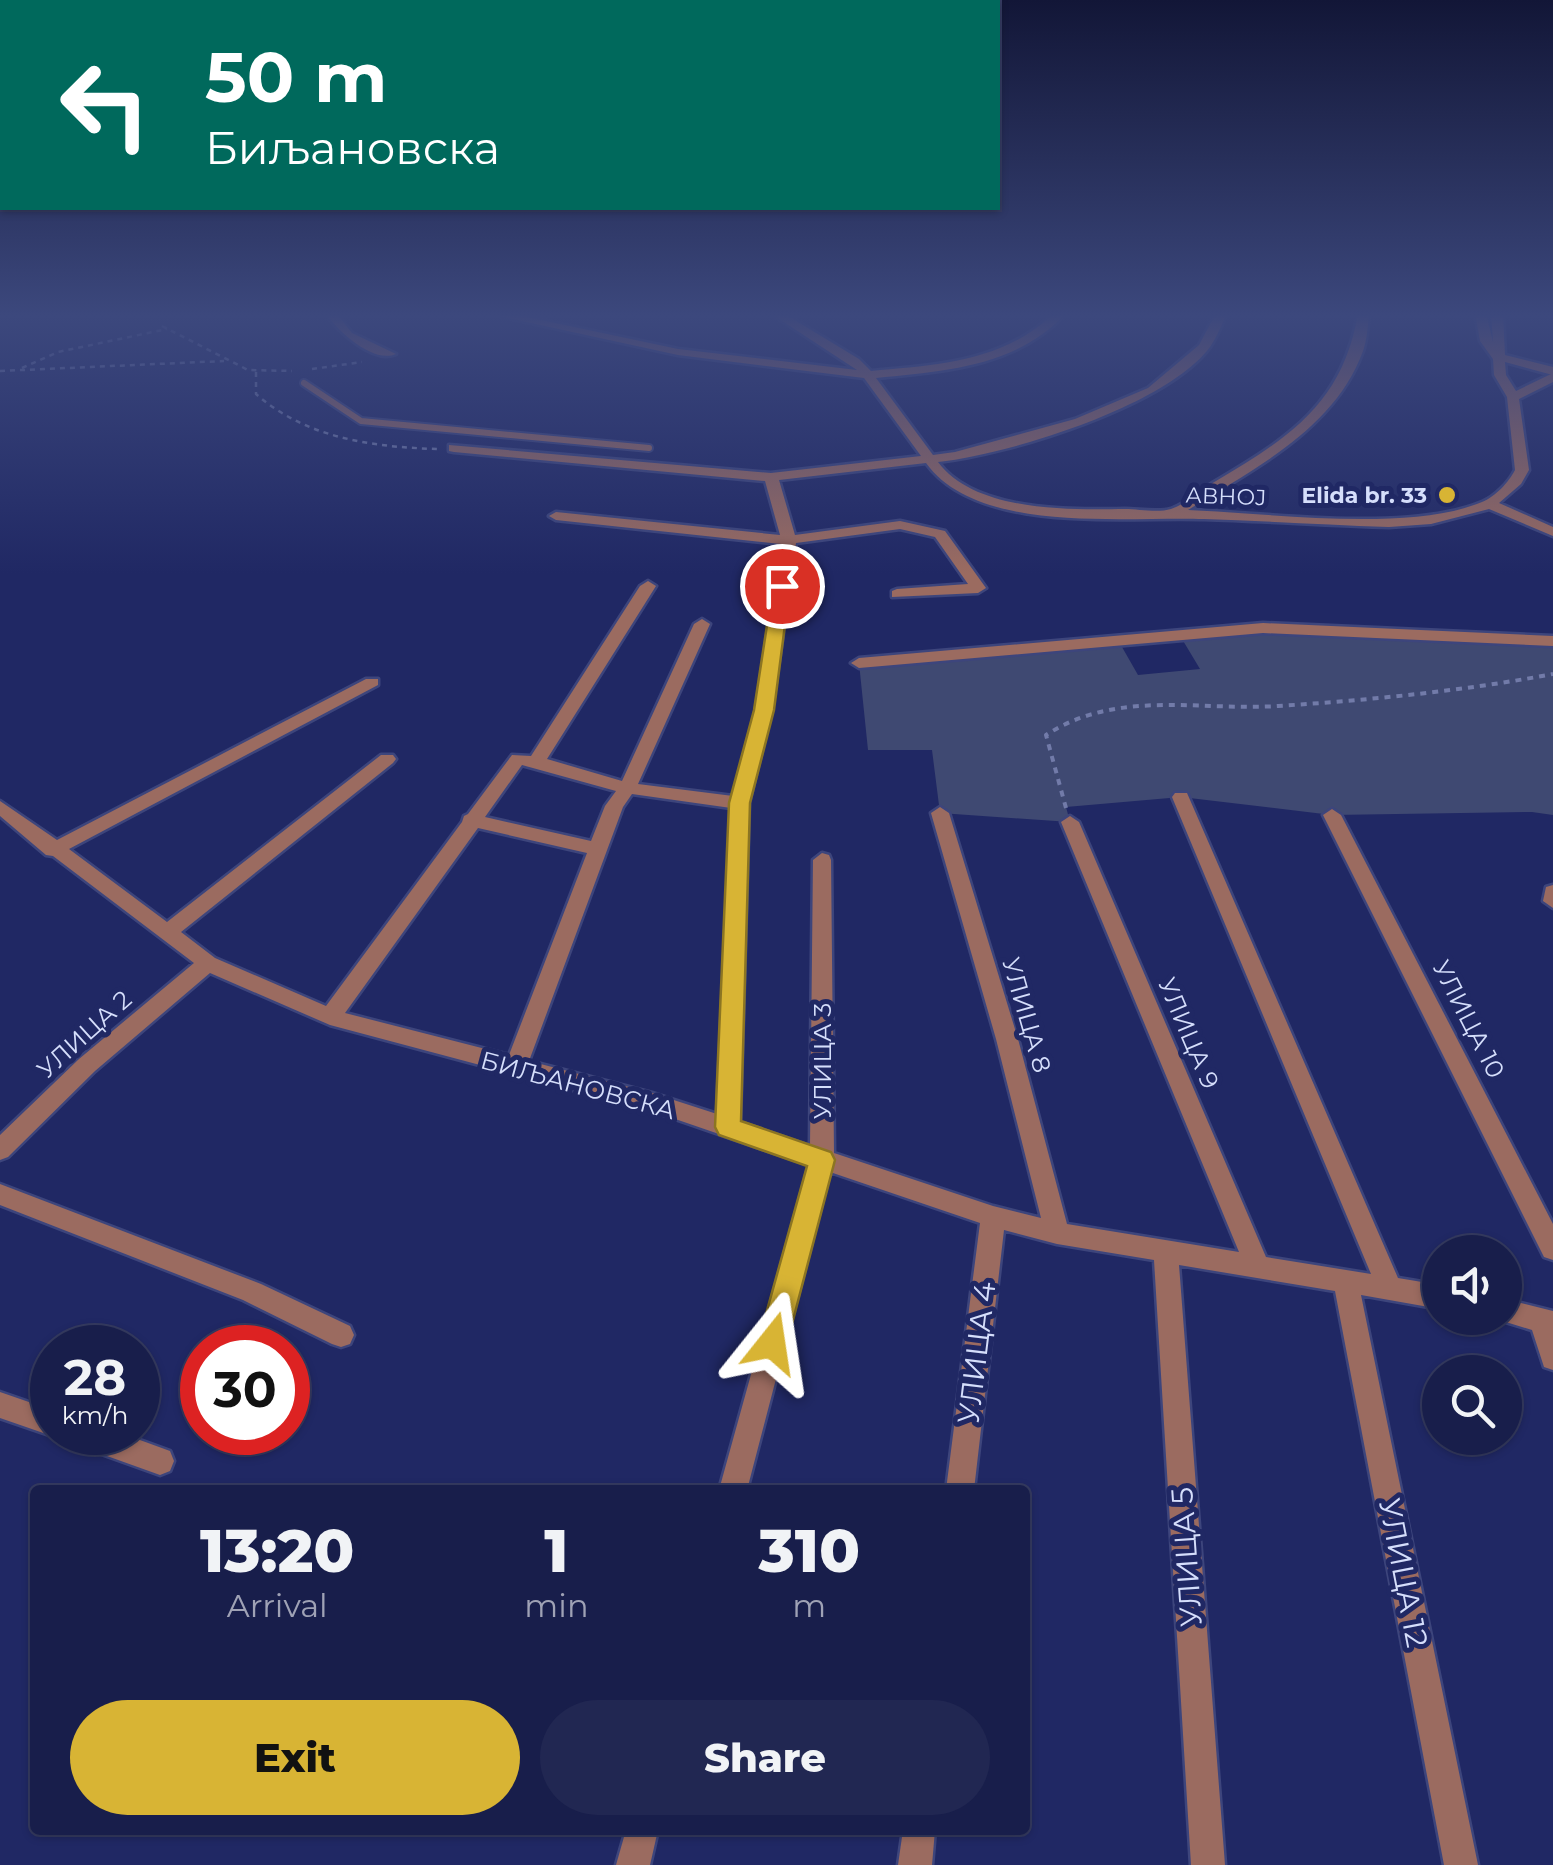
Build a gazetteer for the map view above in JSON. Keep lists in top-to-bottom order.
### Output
{
  "streets": {
    "street": [
      "АВНОЈ",
      "УЛИЦА 8",
      "УЛИЦА 10",
      "УЛИЦА 9",
      "УЛИЦА 2",
      "УЛИЦА 3",
      "БИЉАНОВСКА",
      "УЛИЦА 4",
      "УЛИЦА 5",
      "УЛИЦА 12"
    ]
  },
  "crossings": [
    ["УЛИЦА 8", "БИЉАНОВСКА"],
    ["УЛИЦА 9", "БИЉАНОВСКА"],
    ["УЛИЦА 2", "БИЉАНОВСКА"],
    ["УЛИЦА 3", "БИЉАНОВСКА"],
    ["БИЉАНОВСКА", "УЛИЦА 4"],
    ["БИЉАНОВСКА", "УЛИЦА 5"],
    ["БИЉАНОВСКА", "УЛИЦА 12"]
  ],
  "places": ["Elida br. 33"],
  "page": {
    "turn": ["50 m", "Биљановска"],
    "speed": "28 km/h",
    "limit": "30",
    "eta": [
      "13:20",
      "Arrival",
      "1",
      "min",
      "310",
      "m"
    ],
    "buttons": ["Exit", "Share"]
  }
}
